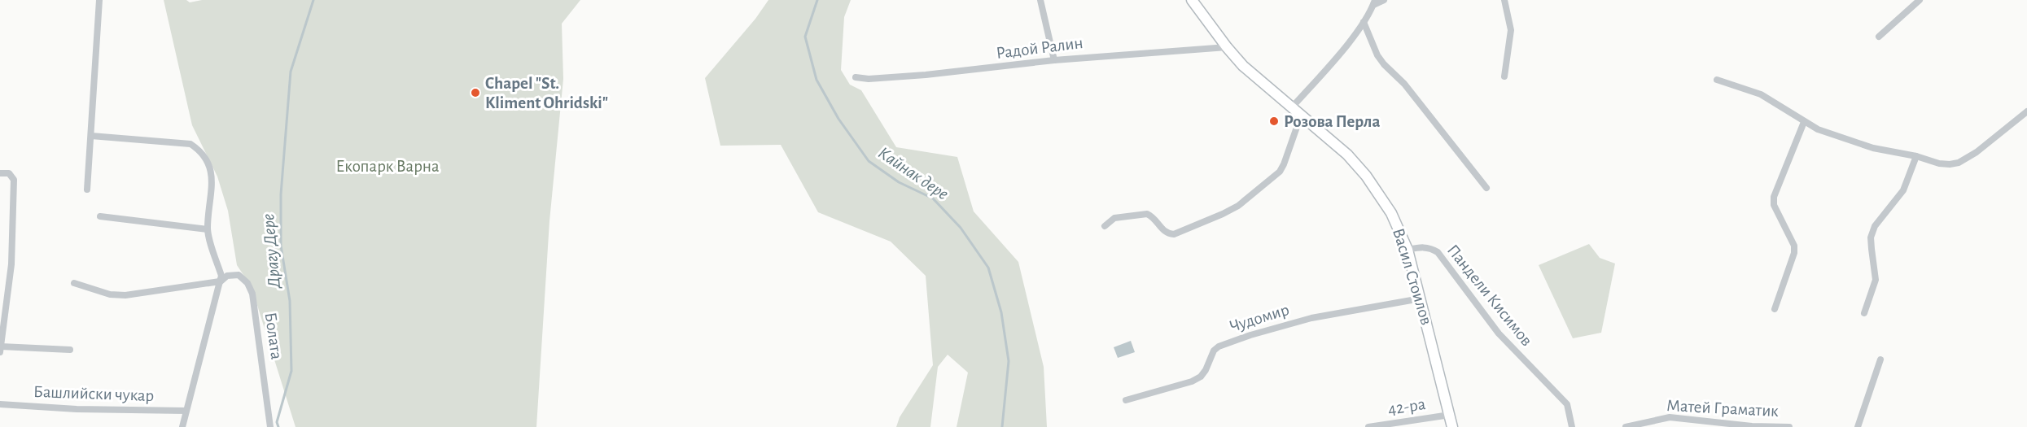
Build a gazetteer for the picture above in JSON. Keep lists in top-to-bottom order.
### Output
{
  "streets": {
    "street": [
      "Радой Ралин",
      "Васил Стоилов",
      "Пандели Кисимов",
      "Чудомир",
      "Болата",
      "Башлийски чукар",
      "42-ра",
      "Матей Граматик"
    ]
  },
  "crossings": [
    ["Радой Ралин", "Васил Стоилов"],
    ["Васил Стоилов", "Пандели Кисимов"],
    ["Васил Стоилов", "Чудомир"],
    ["Васил Стоилов", "42-ра"]
  ],
  "water": ["Кайнак дере", "Драгу Дере"],
  "parks": ["Екопарк Варна"],
  "places": ["Chapel \"St. Kliment Ohridski\"", "Розова Перла"]
}
